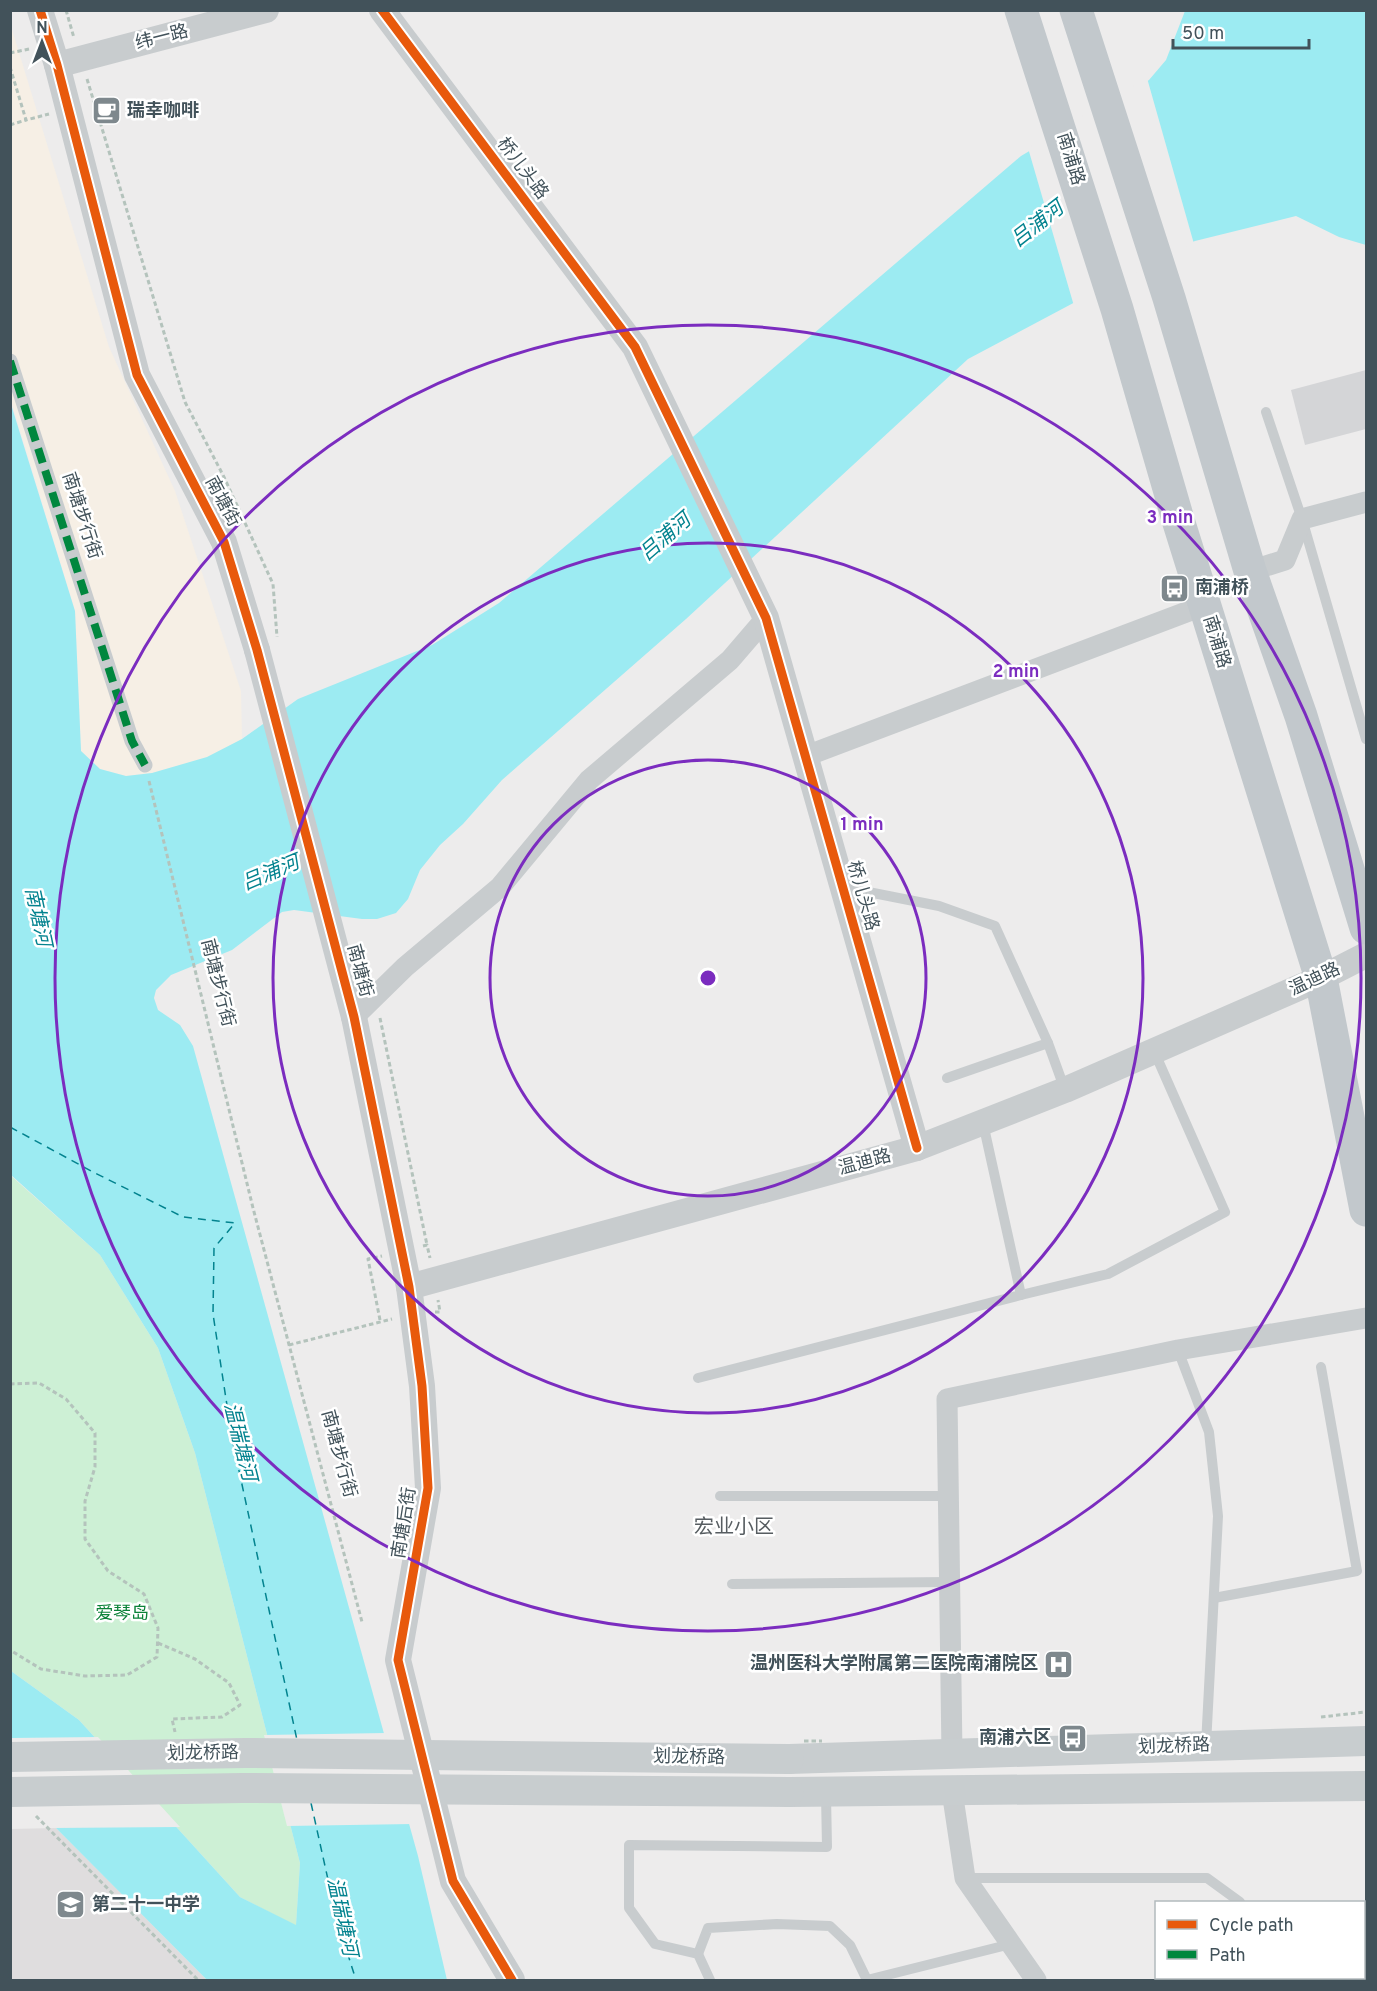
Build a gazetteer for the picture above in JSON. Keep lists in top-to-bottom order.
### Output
{
  "streets": {
    "main road": ["南浦路", "划龙桥路"],
    "street": [
      "纬一路",
      "桥儿头路",
      "南塘街",
      "南塘步行街",
      "温迪路",
      "南塘后街"
    ]
  },
  "crossings": [
    ["纬一路", "南塘街"],
    ["南浦路", "温迪路"],
    ["桥儿头路", "温迪路"],
    ["南塘街", "南塘后街"],
    ["温迪路", "南塘后街"]
  ],
  "districts": ["宏业小区"],
  "water": ["吕浦河", "南塘河", "温瑞塘河"],
  "parks": ["爱琴岛"],
  "places": {
    "cafe": ["瑞幸咖啡"],
    "bus stop": ["南浦桥", "南浦六区"],
    "hospital": ["温州医科大学附属第二医院南浦院区"],
    "school or university": ["第二十一中学"]
  },
  "legend": ["Cycle path", "Path"],
  "scale_bar": "50 m",
  "north": "top",
  "rings": ["3 min", "2 min", "1 min"]
}
